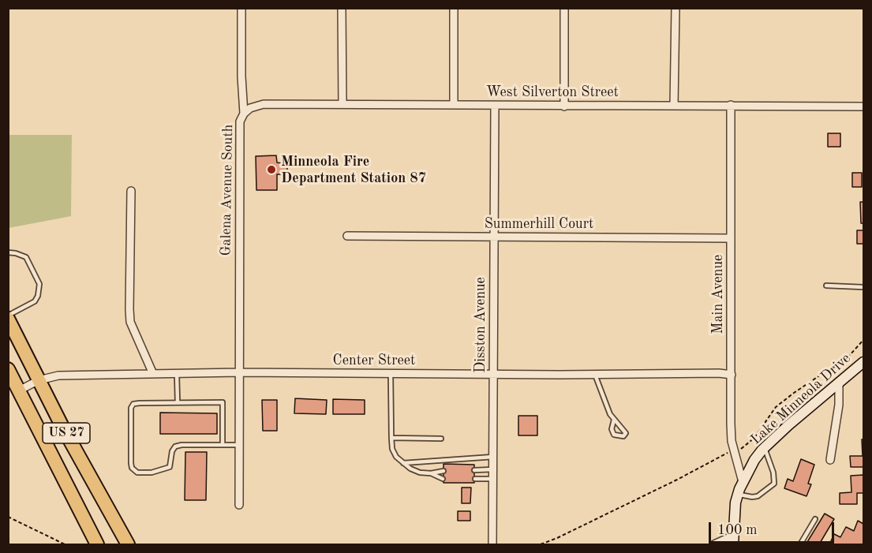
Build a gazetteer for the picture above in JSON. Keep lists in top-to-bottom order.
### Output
{
  "streets": {
    "highway": ["US 27"],
    "street": [
      "West Silverton Street",
      "Galena Avenue South",
      "Summerhill Court",
      "Main Avenue",
      "Disston Avenue",
      "Center Street",
      "Lake Minneola Drive"
    ]
  },
  "crossings": [
    ["West Silverton Street", "Galena Avenue South"],
    ["West Silverton Street", "Main Avenue"],
    ["West Silverton Street", "Disston Avenue"],
    ["Galena Avenue South", "Center Street"],
    ["Summerhill Court", "Main Avenue"],
    ["Summerhill Court", "Disston Avenue"],
    ["Main Avenue", "Center Street"],
    ["Main Avenue", "Lake Minneola Drive"],
    ["Disston Avenue", "Center Street"],
    ["Center Street", "US 27"]
  ],
  "places": ["Minneola Fire Department Station 87"],
  "scale_bar": "100 m"
}
